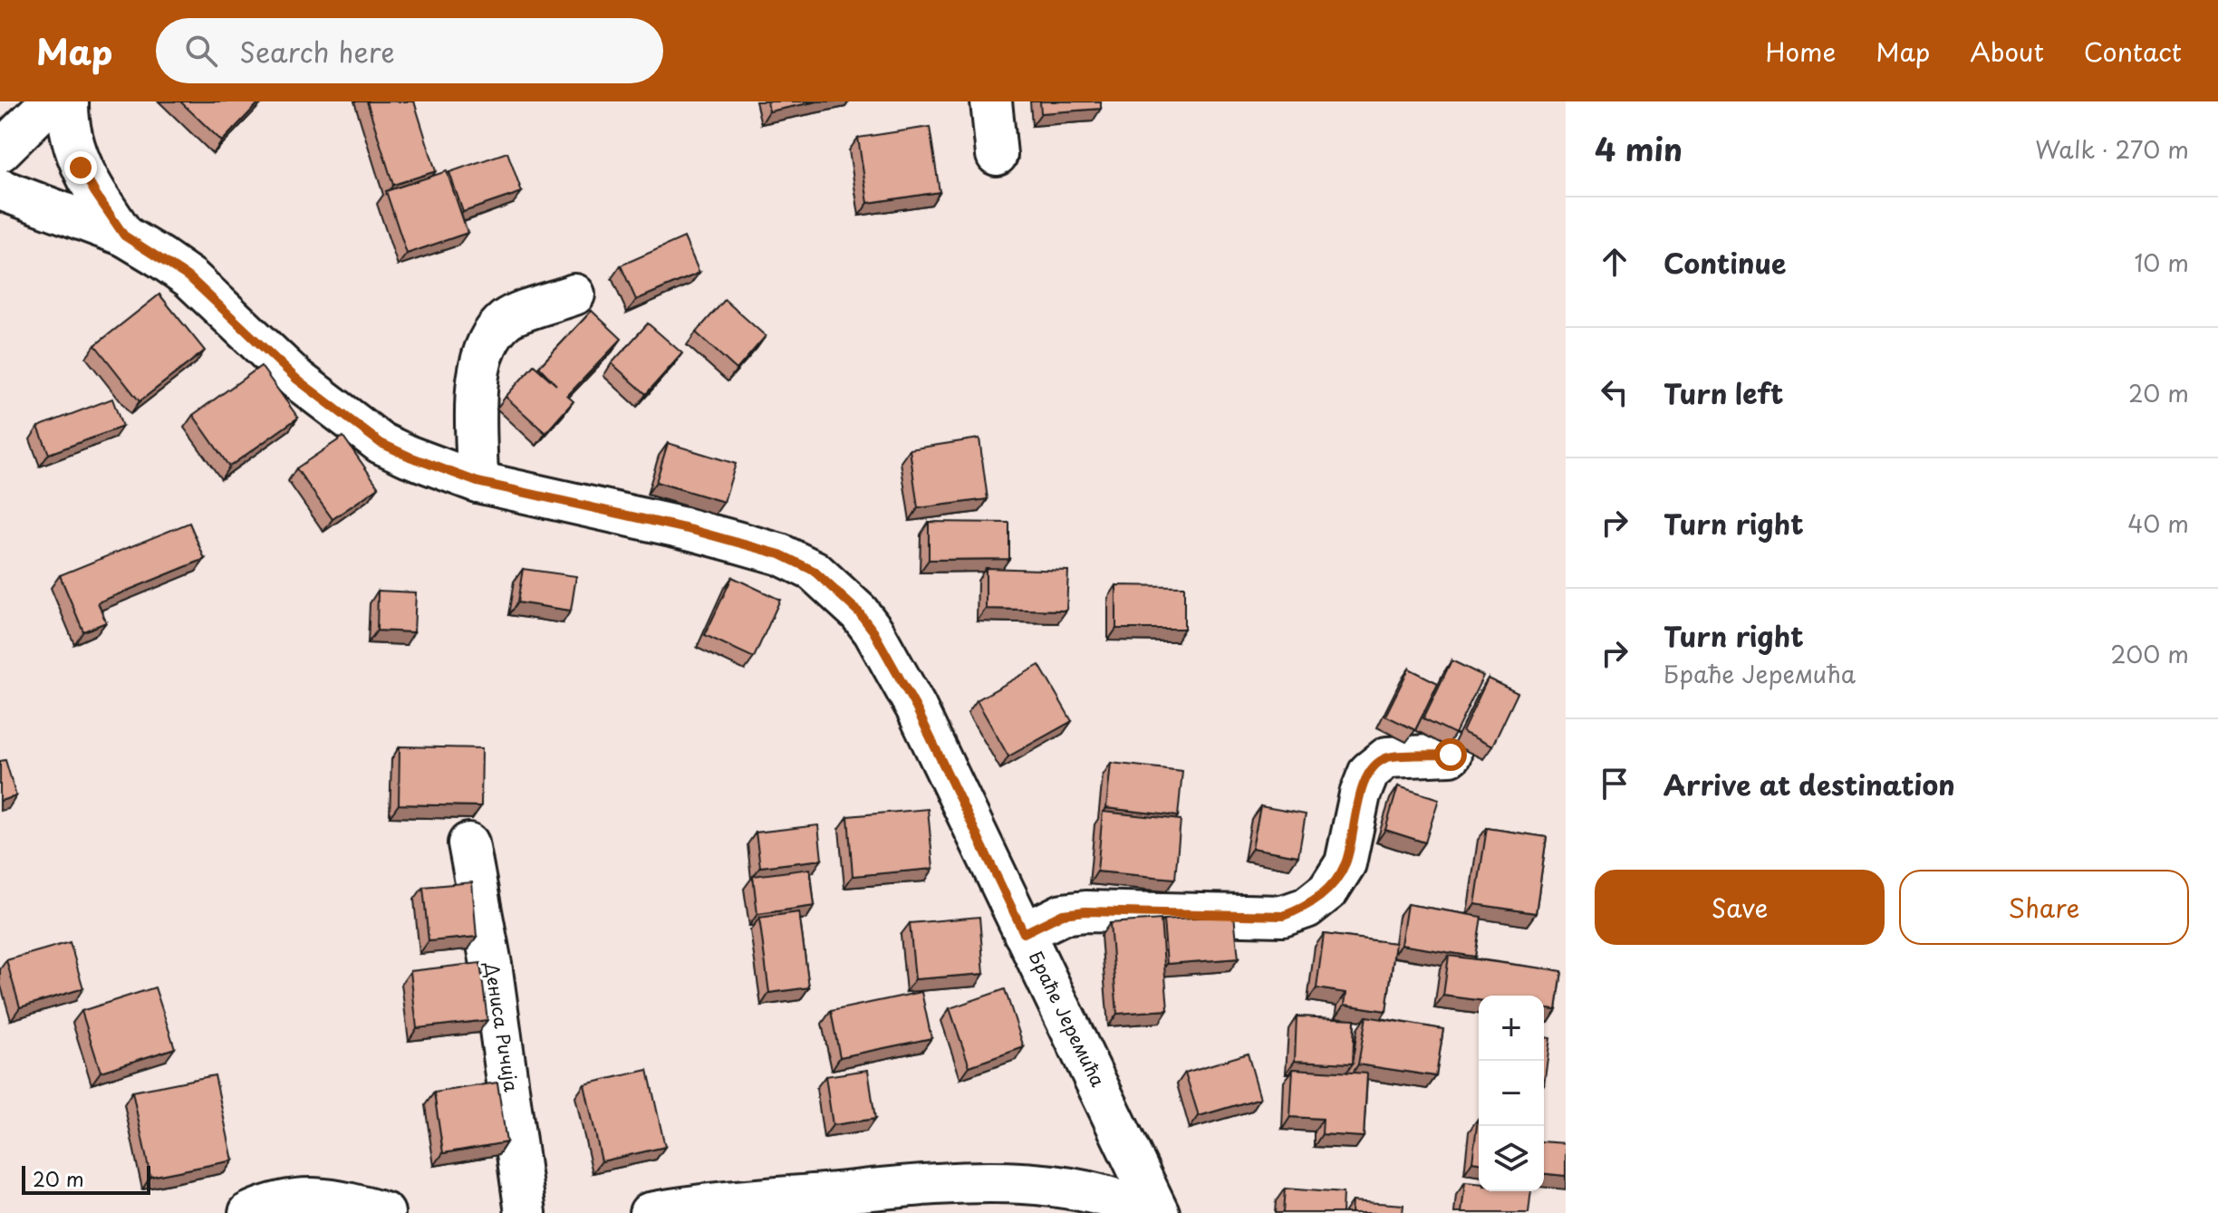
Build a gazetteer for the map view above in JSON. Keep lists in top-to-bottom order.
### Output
{
  "streets": {
    "street": ["Браће Јеремића", "Дениса Ричија"]
  },
  "scale_bar": "20 m",
  "page": {
    "header": "Map",
    "search": "Search here",
    "nav": [
      "Home",
      "Map",
      "About",
      "Contact"
    ],
    "heading": ["4 min", "Walk · 270 m"],
    "list": [
      ["Continue", "10 m"],
      ["Turn left", "20 m"],
      ["Turn right", "40 m"],
      ["Turn right", "Браће Јеремића", "200 m"],
      "Arrive at destination"
    ],
    "buttons": ["Save", "Share"],
    "map_buttons": ["+", "−"],
    "scale": "20 m"
  }
}
